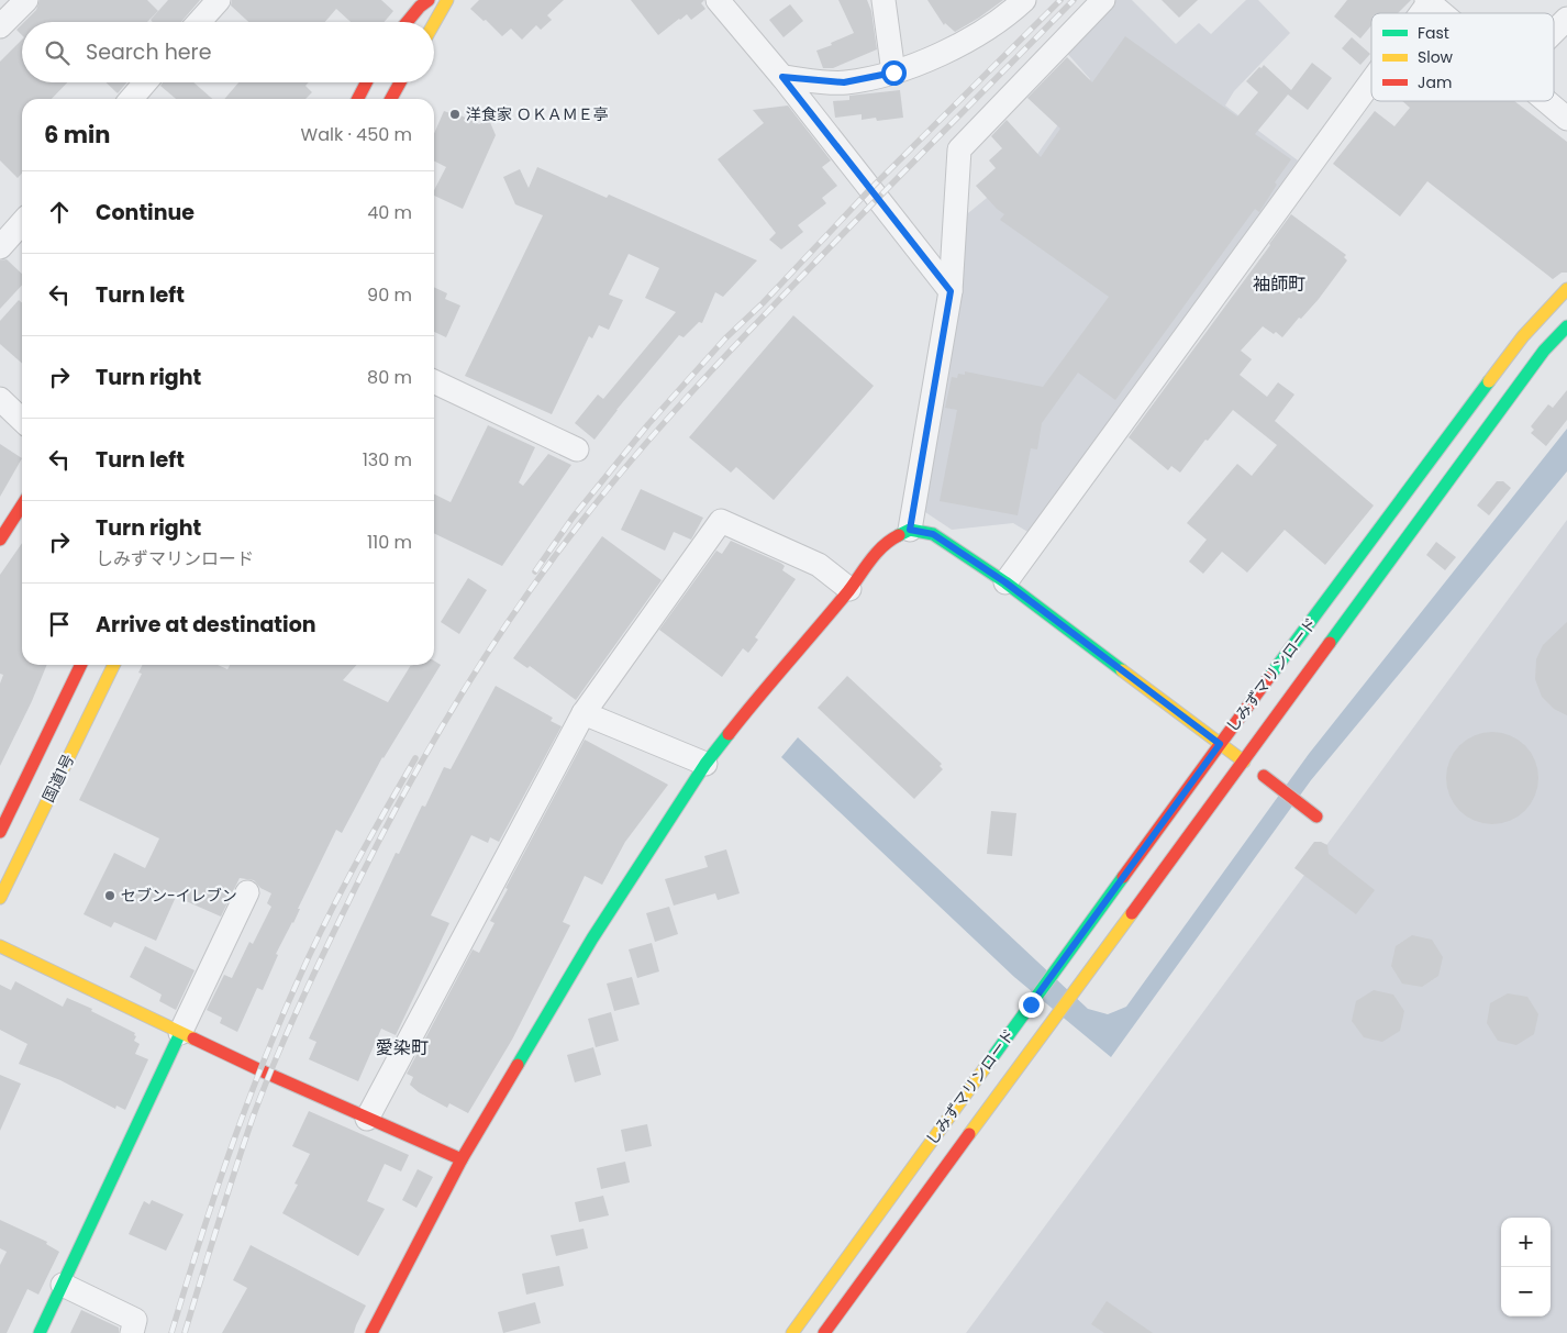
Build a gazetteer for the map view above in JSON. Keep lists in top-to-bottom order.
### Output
{
  "streets": {
    "main road": ["しみずマリンロード", "国道1号"]
  },
  "districts": ["袖師町", "愛染町"],
  "places": ["洋食家 ＯＫＡＭＥ亭", "セブン-イレブン"],
  "legend": ["Fast", "Slow", "Jam"],
  "page": {
    "search": "Search here",
    "heading": ["6 min", "Walk · 450 m"],
    "list": [
      ["Continue", "40 m"],
      ["Turn left", "90 m"],
      ["Turn right", "80 m"],
      ["Turn left", "130 m"],
      ["Turn right", "しみずマリンロード", "110 m"],
      "Arrive at destination"
    ],
    "map_buttons": ["+", "−"]
  }
}
